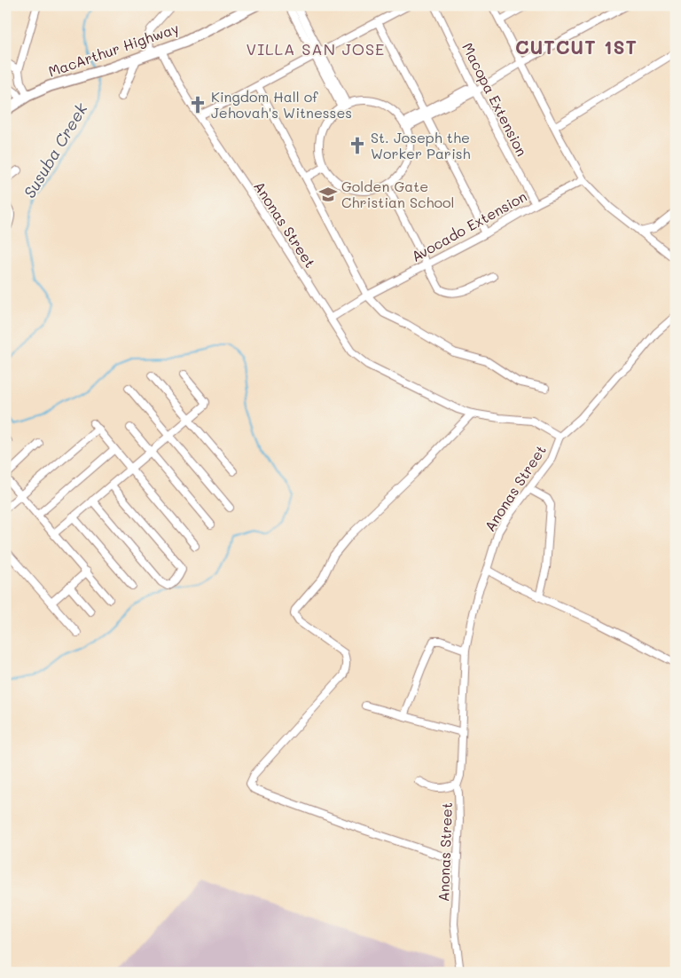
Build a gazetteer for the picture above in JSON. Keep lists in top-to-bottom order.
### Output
{
  "streets": {
    "highway": ["MacArthur Highway"],
    "street": ["Macopa Extension", "Anonas Street", "Avocado Extension"]
  },
  "crossings": [
    ["MacArthur Highway", "Anonas Street"],
    ["Macopa Extension", "Avocado Extension"],
    ["Anonas Street", "Avocado Extension"]
  ],
  "districts": ["CUTCUT 1ST", "VILLA SAN JOSE"],
  "water": ["Susuba Creek"],
  "places": {
    "church": ["Kingdom Hall of Jehovah's Witnesses", "St. Joseph the Worker Parish"],
    "school or university": ["Golden Gate Christian School"]
  }
}
